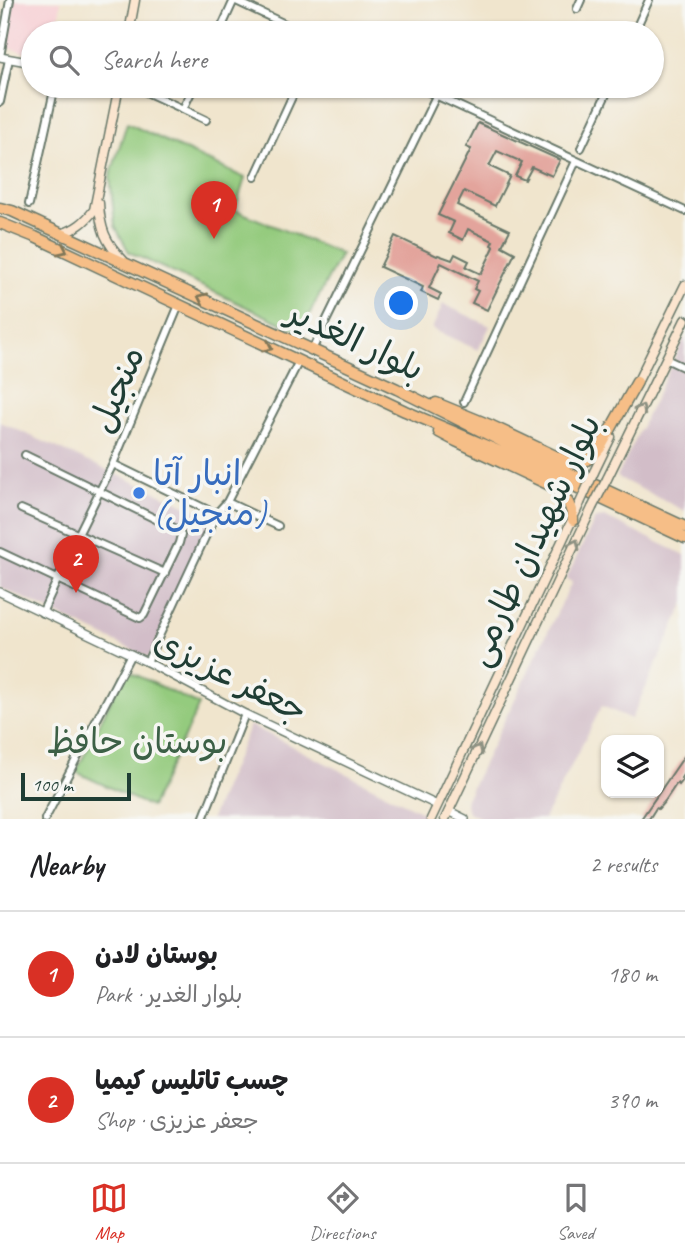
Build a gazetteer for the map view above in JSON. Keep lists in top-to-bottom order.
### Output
{
  "streets": {
    "main road": ["بلوار الغدیر", "بلوار شهیدان طارمی"],
    "street": ["منجیل", "جعفر عزیزی"]
  },
  "crossings": [
    ["بلوار الغدیر", "منجیل"],
    ["بلوار شهیدان طارمی", "جعفر عزیزی"]
  ],
  "parks": ["بوستان حافظ"],
  "places": ["انبار آتا (منجیل)"],
  "scale_bar": "100 m",
  "page": {
    "search": "Search here",
    "pins": ["1", "2"],
    "scale": "100 m",
    "heading": ["Nearby", "2 results"],
    "list": [
      {
        "mark": "1",
        "name": "بوستان لادن",
        "note": "Park · بلوار الغدیر",
        "value": "180 m"
      },
      {
        "mark": "2",
        "name": "چسب تاتلیس کیمیا",
        "note": "Shop · جعفر عزیزی",
        "value": "390 m"
      }
    ],
    "nav": ["Map", "Directions", "Saved"]
  }
}
